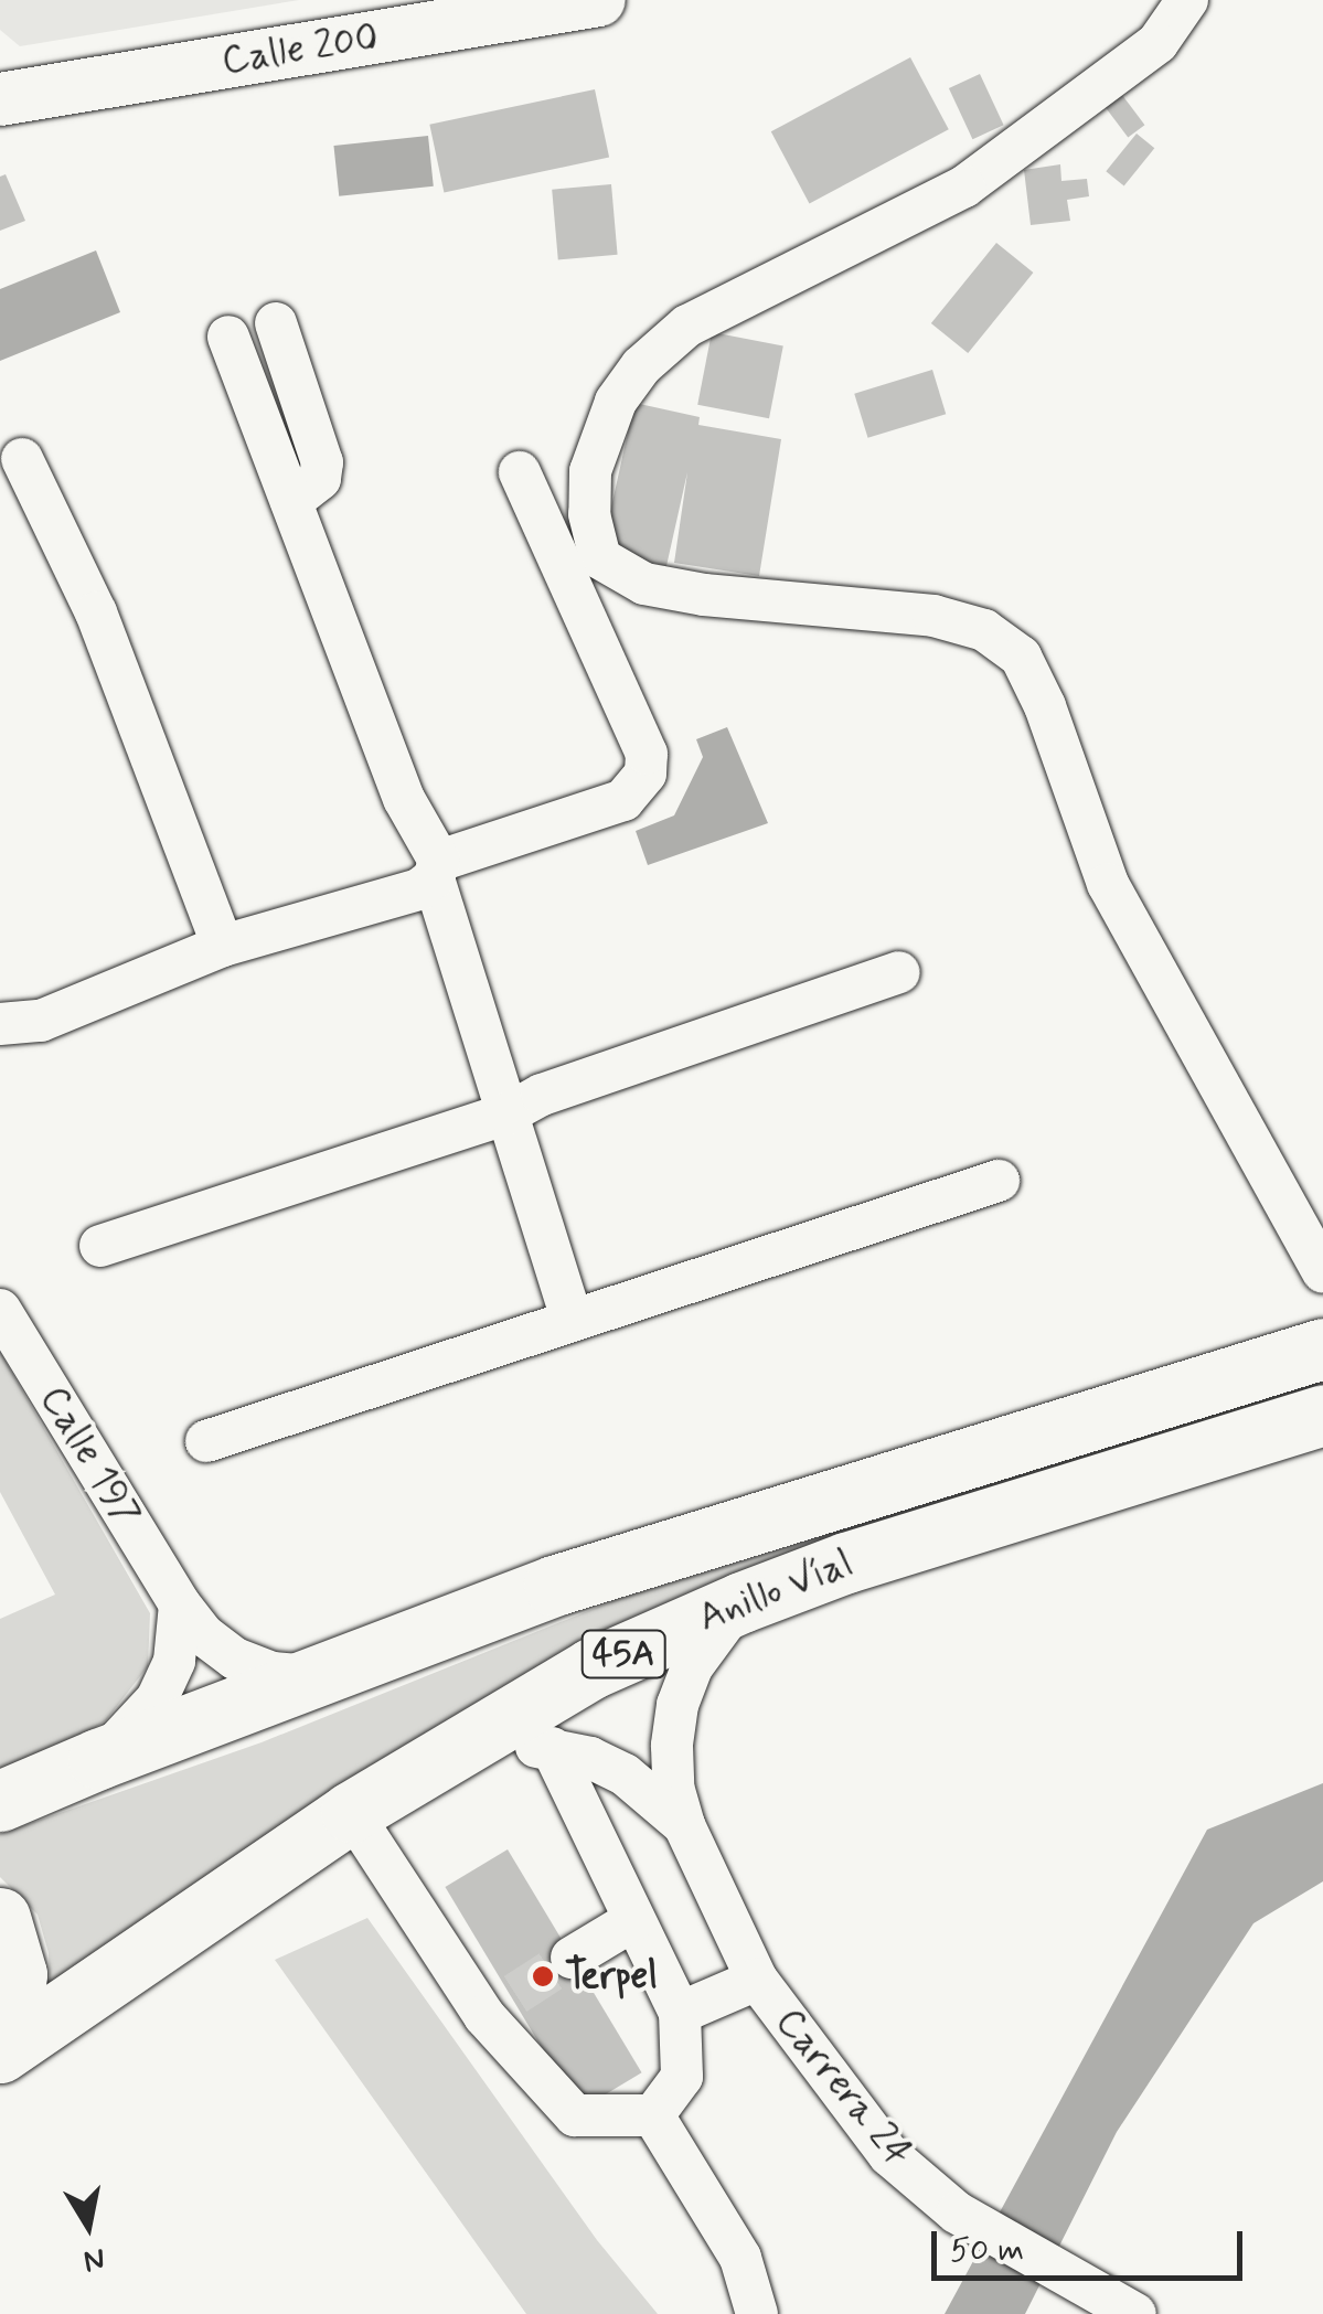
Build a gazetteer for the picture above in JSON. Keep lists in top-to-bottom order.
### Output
{
  "streets": {
    "highway": ["Anillo Víal", "45A"],
    "main road": ["Calle 200"],
    "street": ["Calle 197", "Carrera 24"]
  },
  "crossings": [
    ["Calle 197", "Anillo Víal"],
    ["Anillo Víal", "Carrera 24"]
  ],
  "places": ["Terpel"],
  "scale_bar": "50 m",
  "north": "bottom"
}
